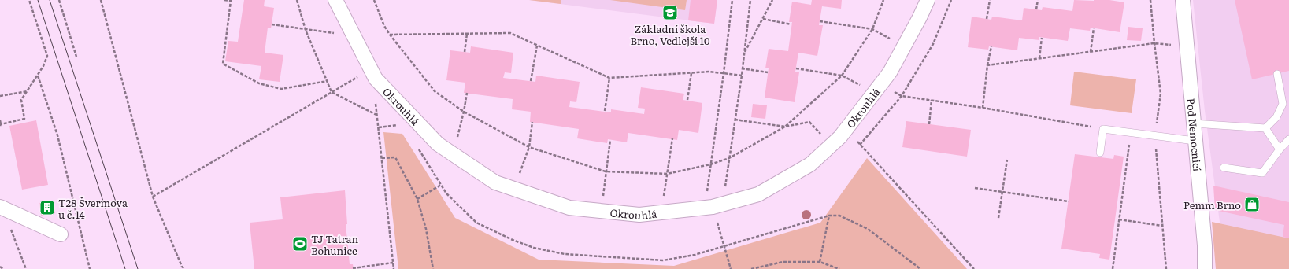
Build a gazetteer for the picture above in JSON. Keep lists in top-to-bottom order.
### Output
{
  "streets": {
    "street": ["Okrouhlá", "Pod Nemocnicí"]
  },
  "places": {
    "school or university": ["Základní škola Brno, Vedlejší 10"],
    "shop": ["Pemm Brno"],
    "building": ["T28 Švermova u č.14"],
    "sports": ["TJ Tatran Bohunice"]
  }
}
